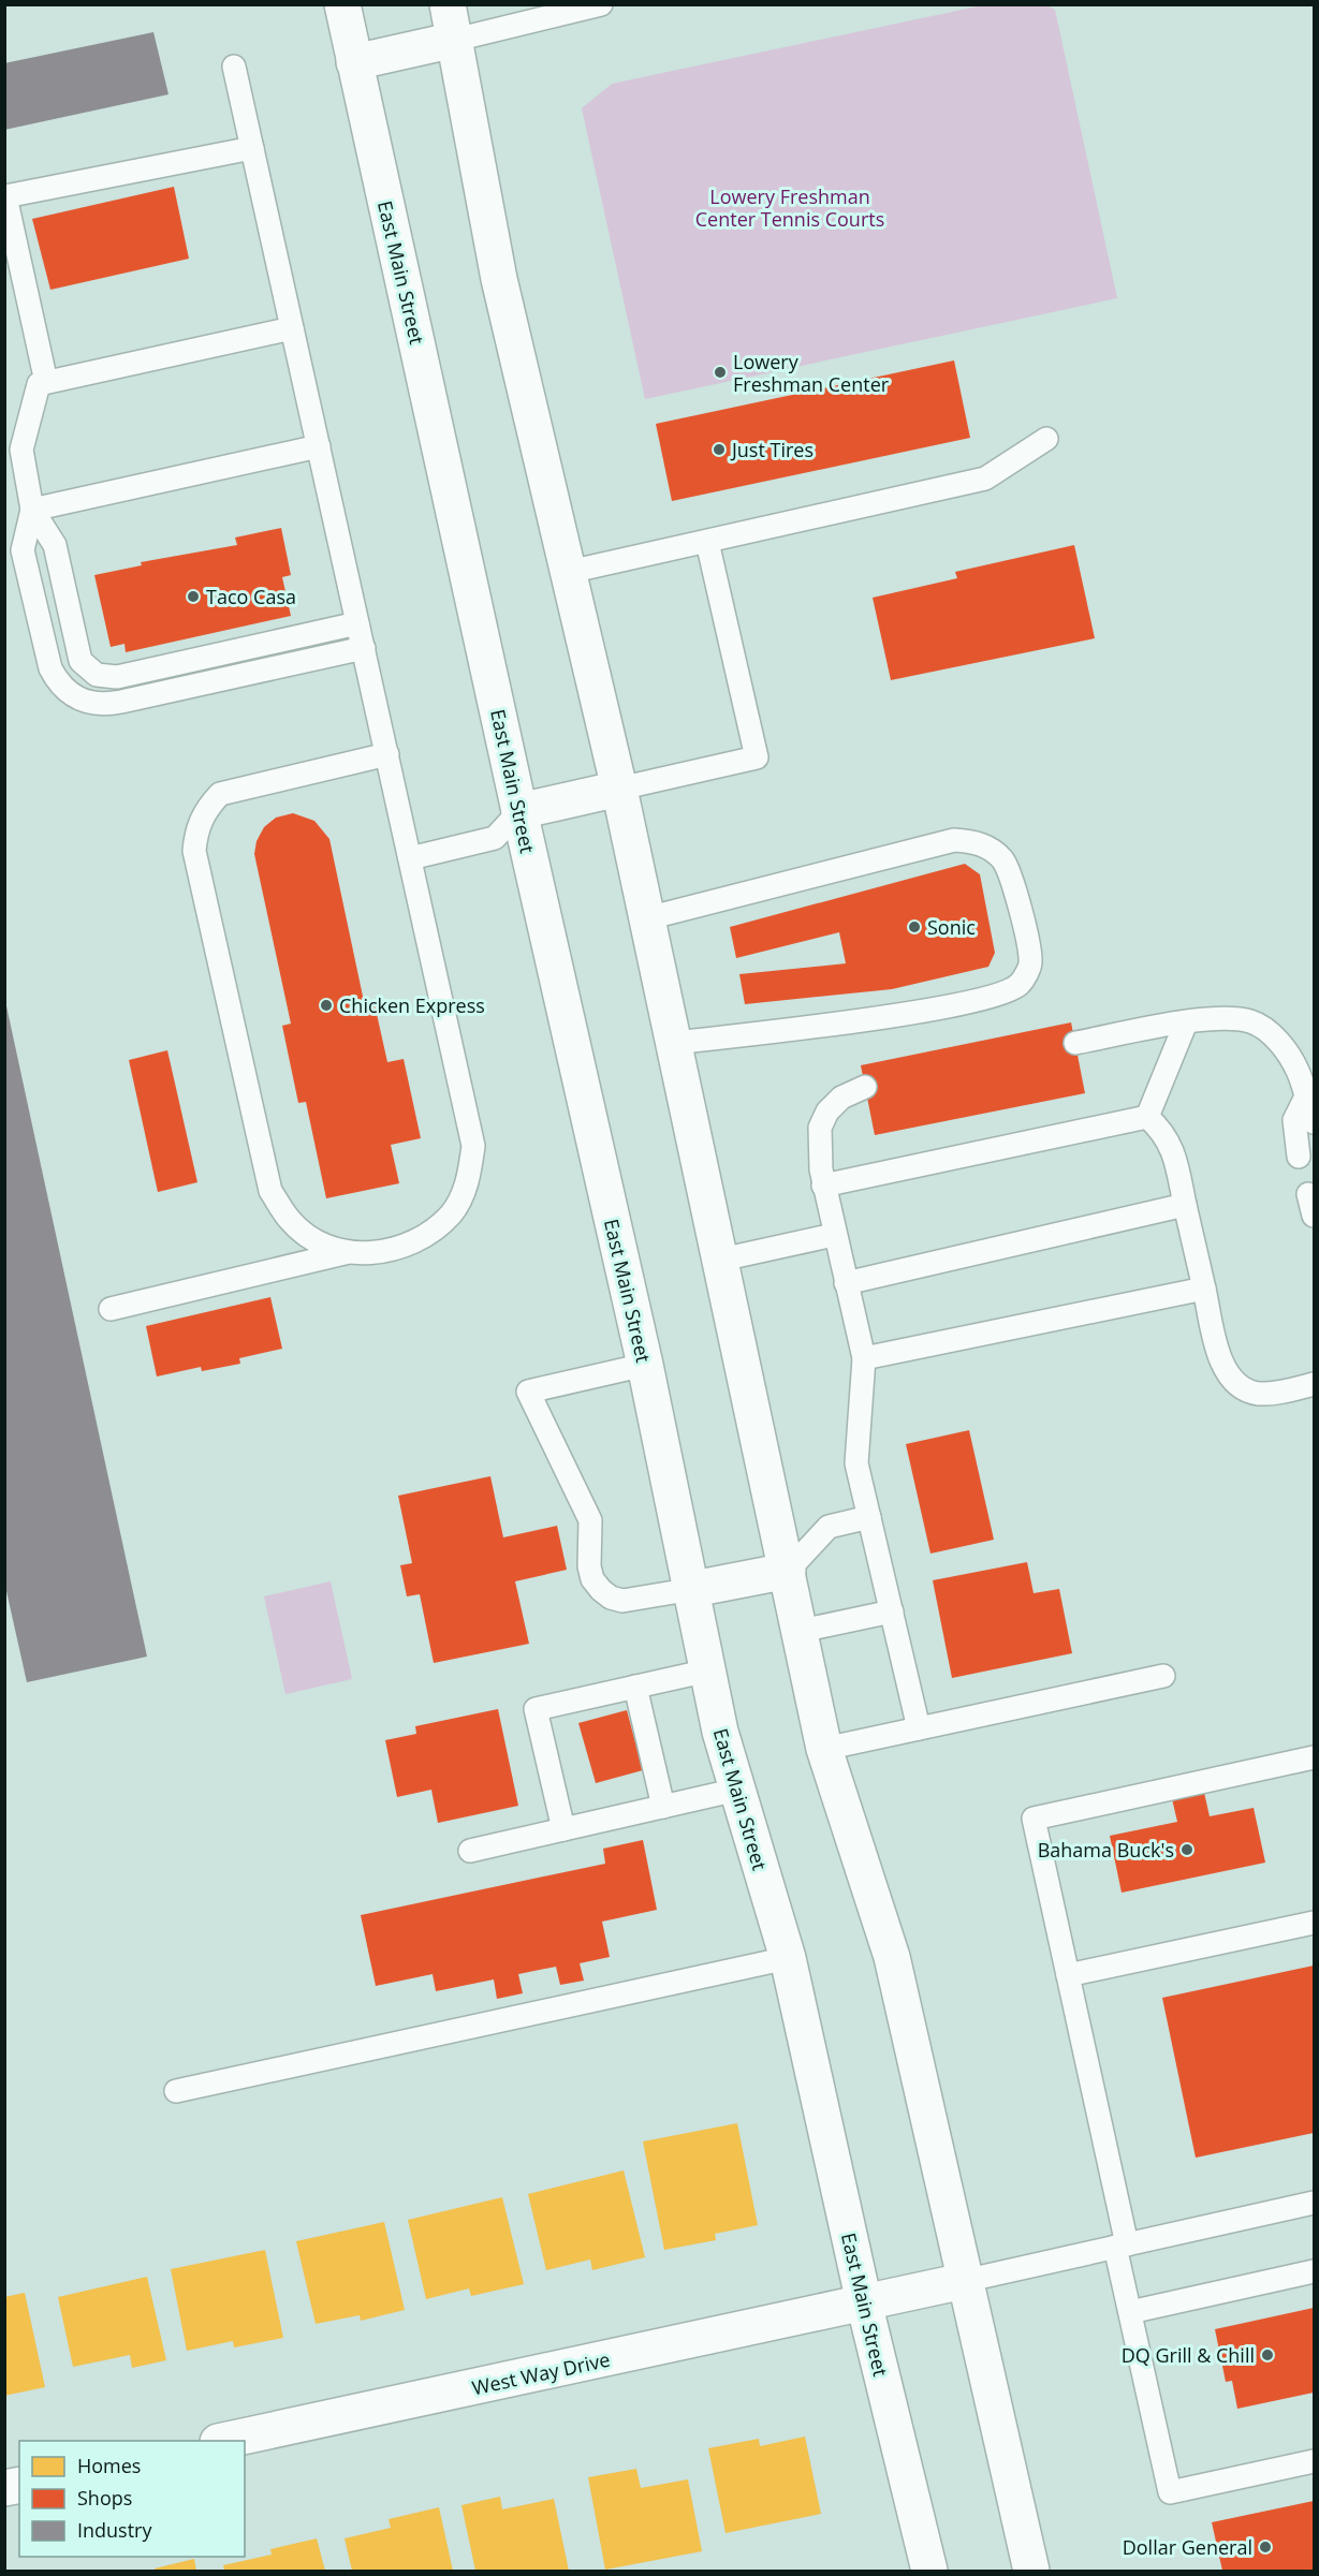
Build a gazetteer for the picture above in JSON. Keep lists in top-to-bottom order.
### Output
{
  "streets": {
    "main road": ["East Main Street", "West Way Drive"]
  },
  "crossings": [
    ["East Main Street", "West Way Drive"]
  ],
  "parks": ["Lowery Freshman Center Tennis Courts"],
  "places": [
    "Lowery Freshman Center",
    "Just Tires",
    "Taco Casa",
    "Sonic",
    "Chicken Express",
    "Bahama Buck's",
    "DQ Grill & Chill",
    "Dollar General"
  ],
  "legend": ["Homes", "Shops", "Industry"]
}
